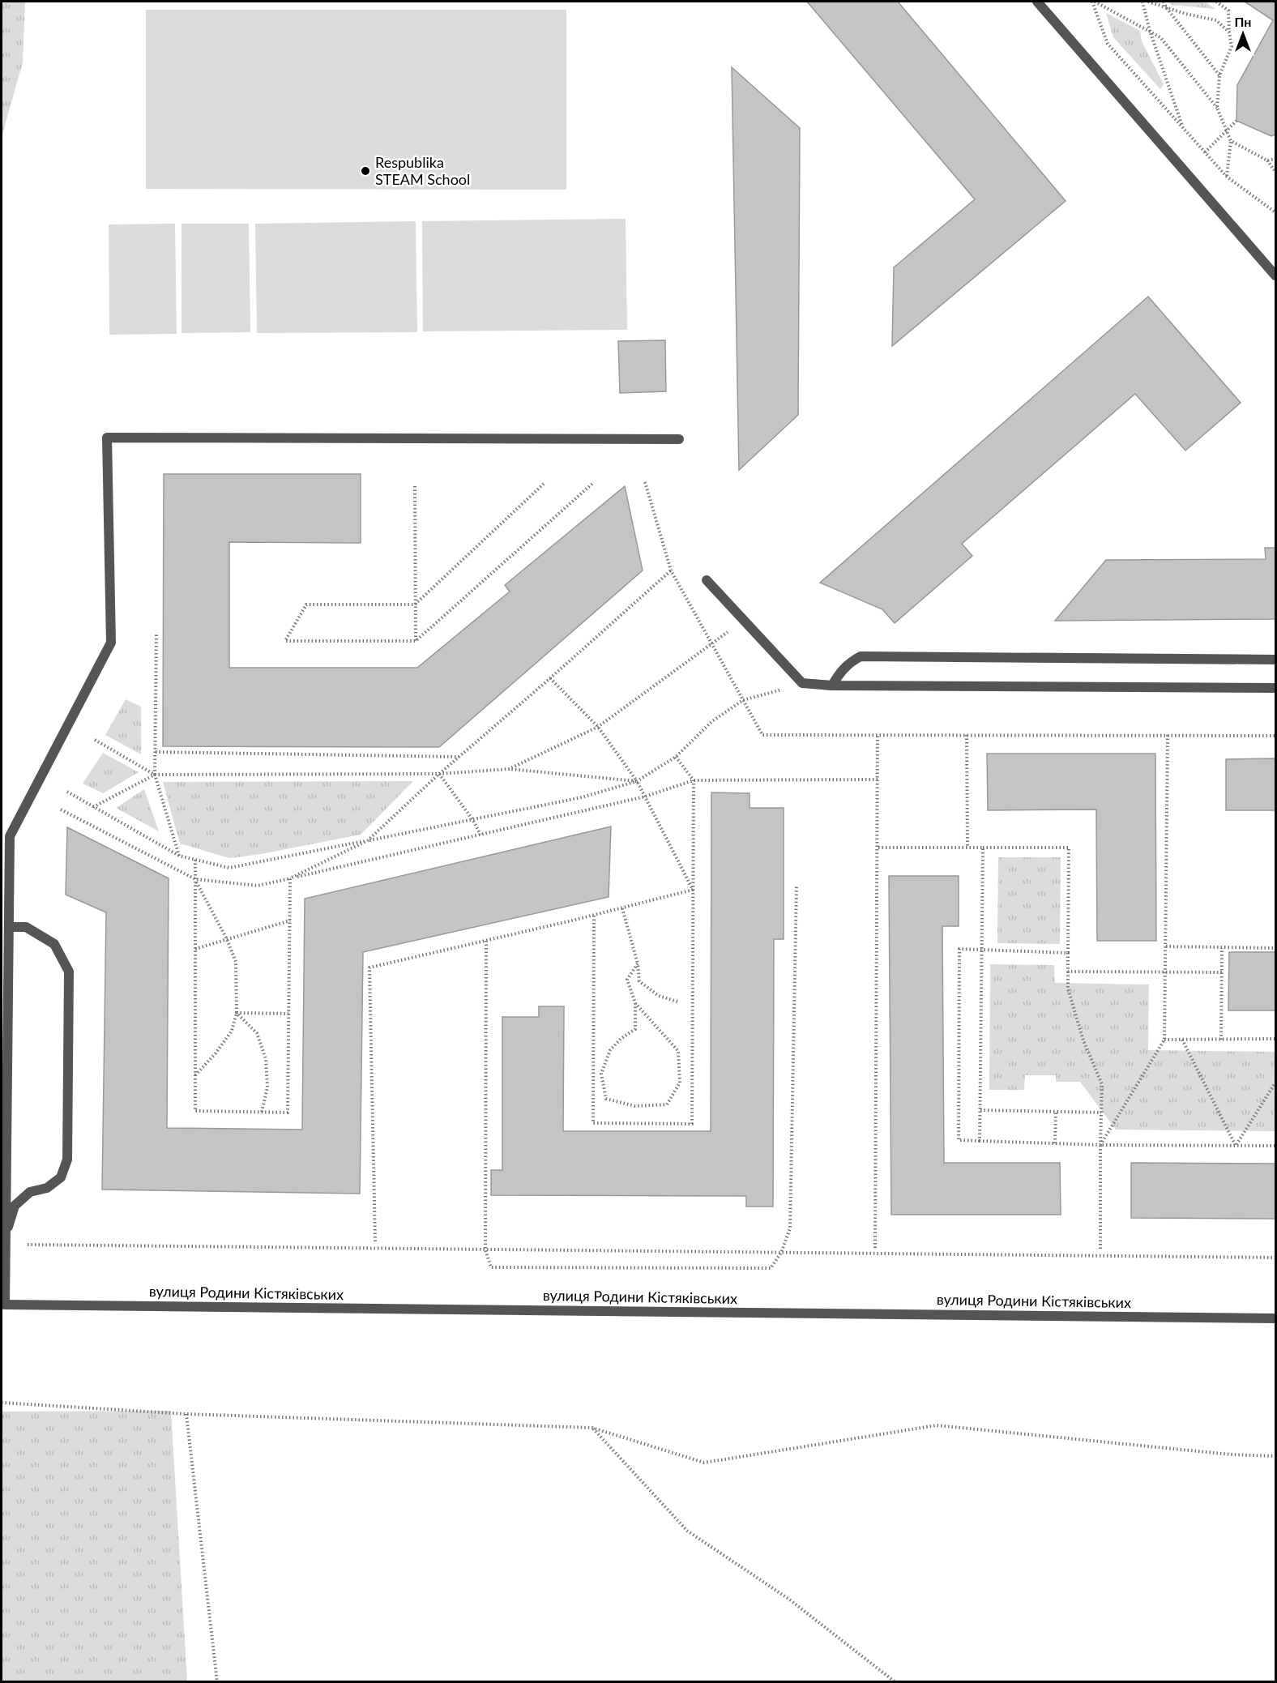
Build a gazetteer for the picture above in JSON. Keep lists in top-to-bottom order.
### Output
{
  "streets": {
    "street": ["вулиця Родини Кістяківських"]
  },
  "places": ["Respublika STEAM School"],
  "north": "top"
}
